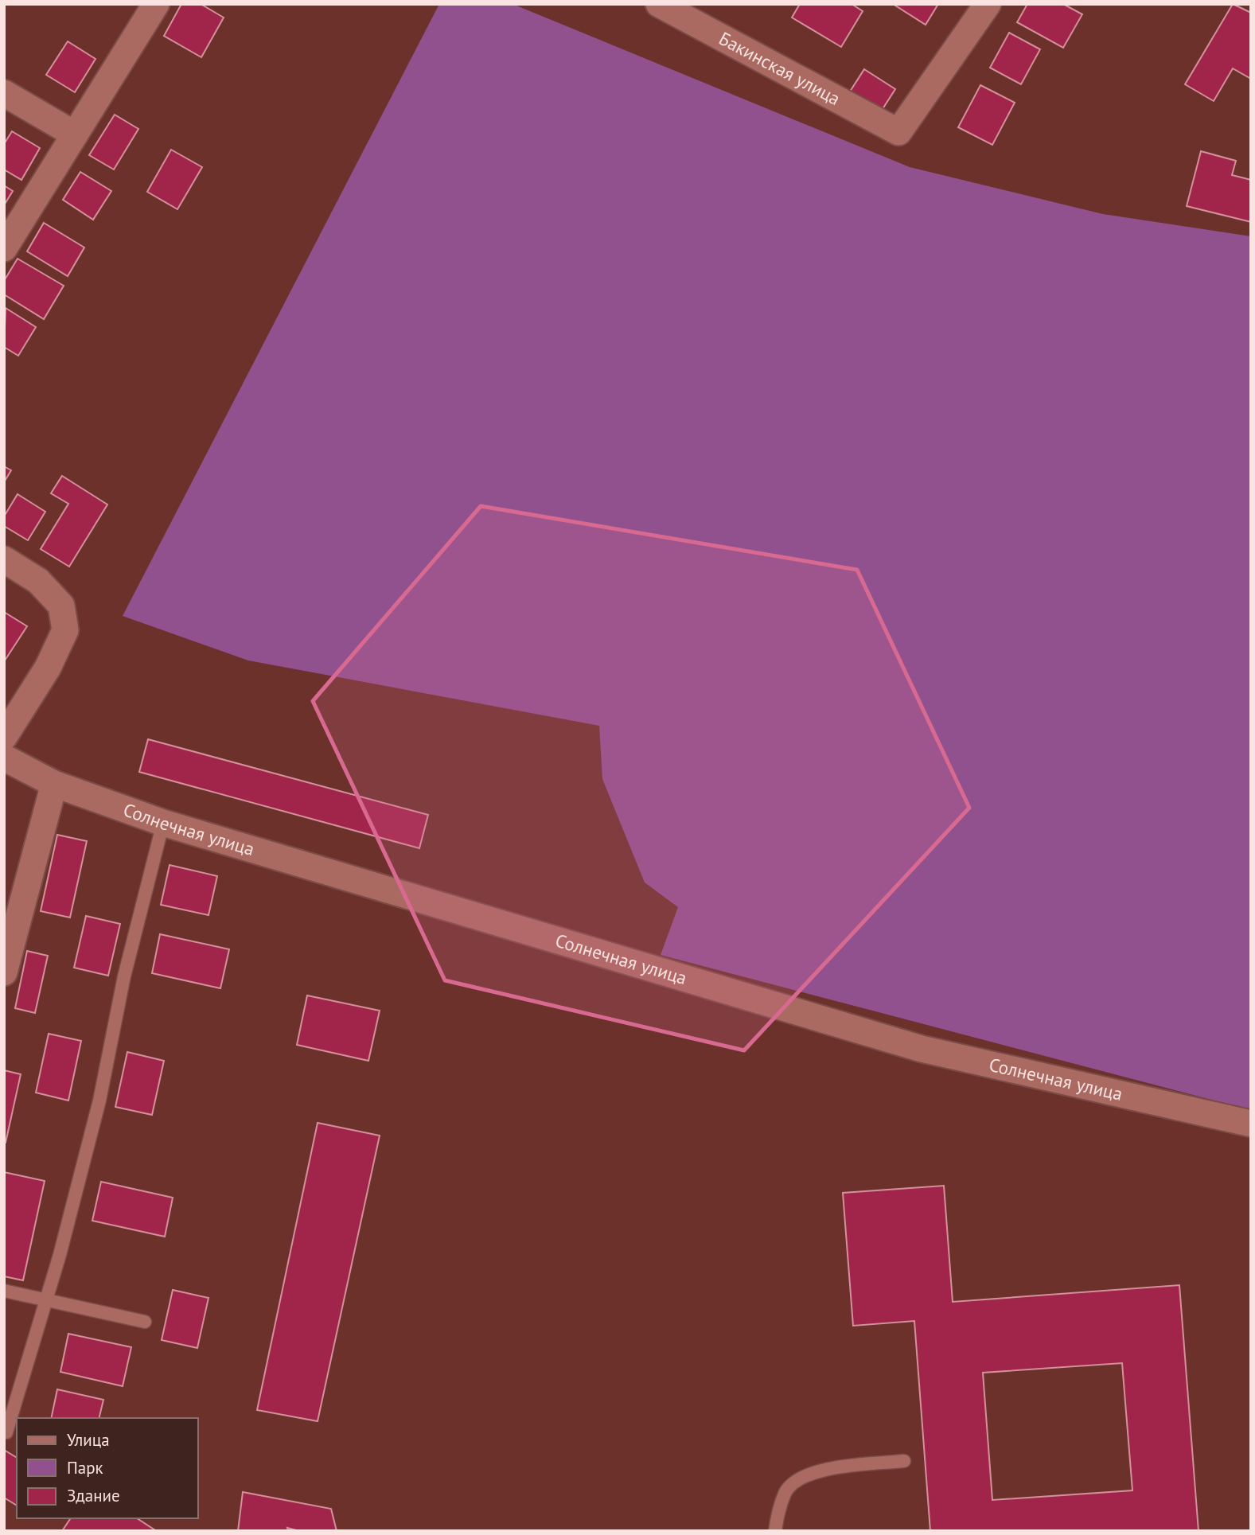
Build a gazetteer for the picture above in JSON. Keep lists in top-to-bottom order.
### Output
{
  "streets": {
    "street": ["Бакинская улица", "Солнечная улица"]
  },
  "legend": ["Улица", "Парк", "Здание"]
}
